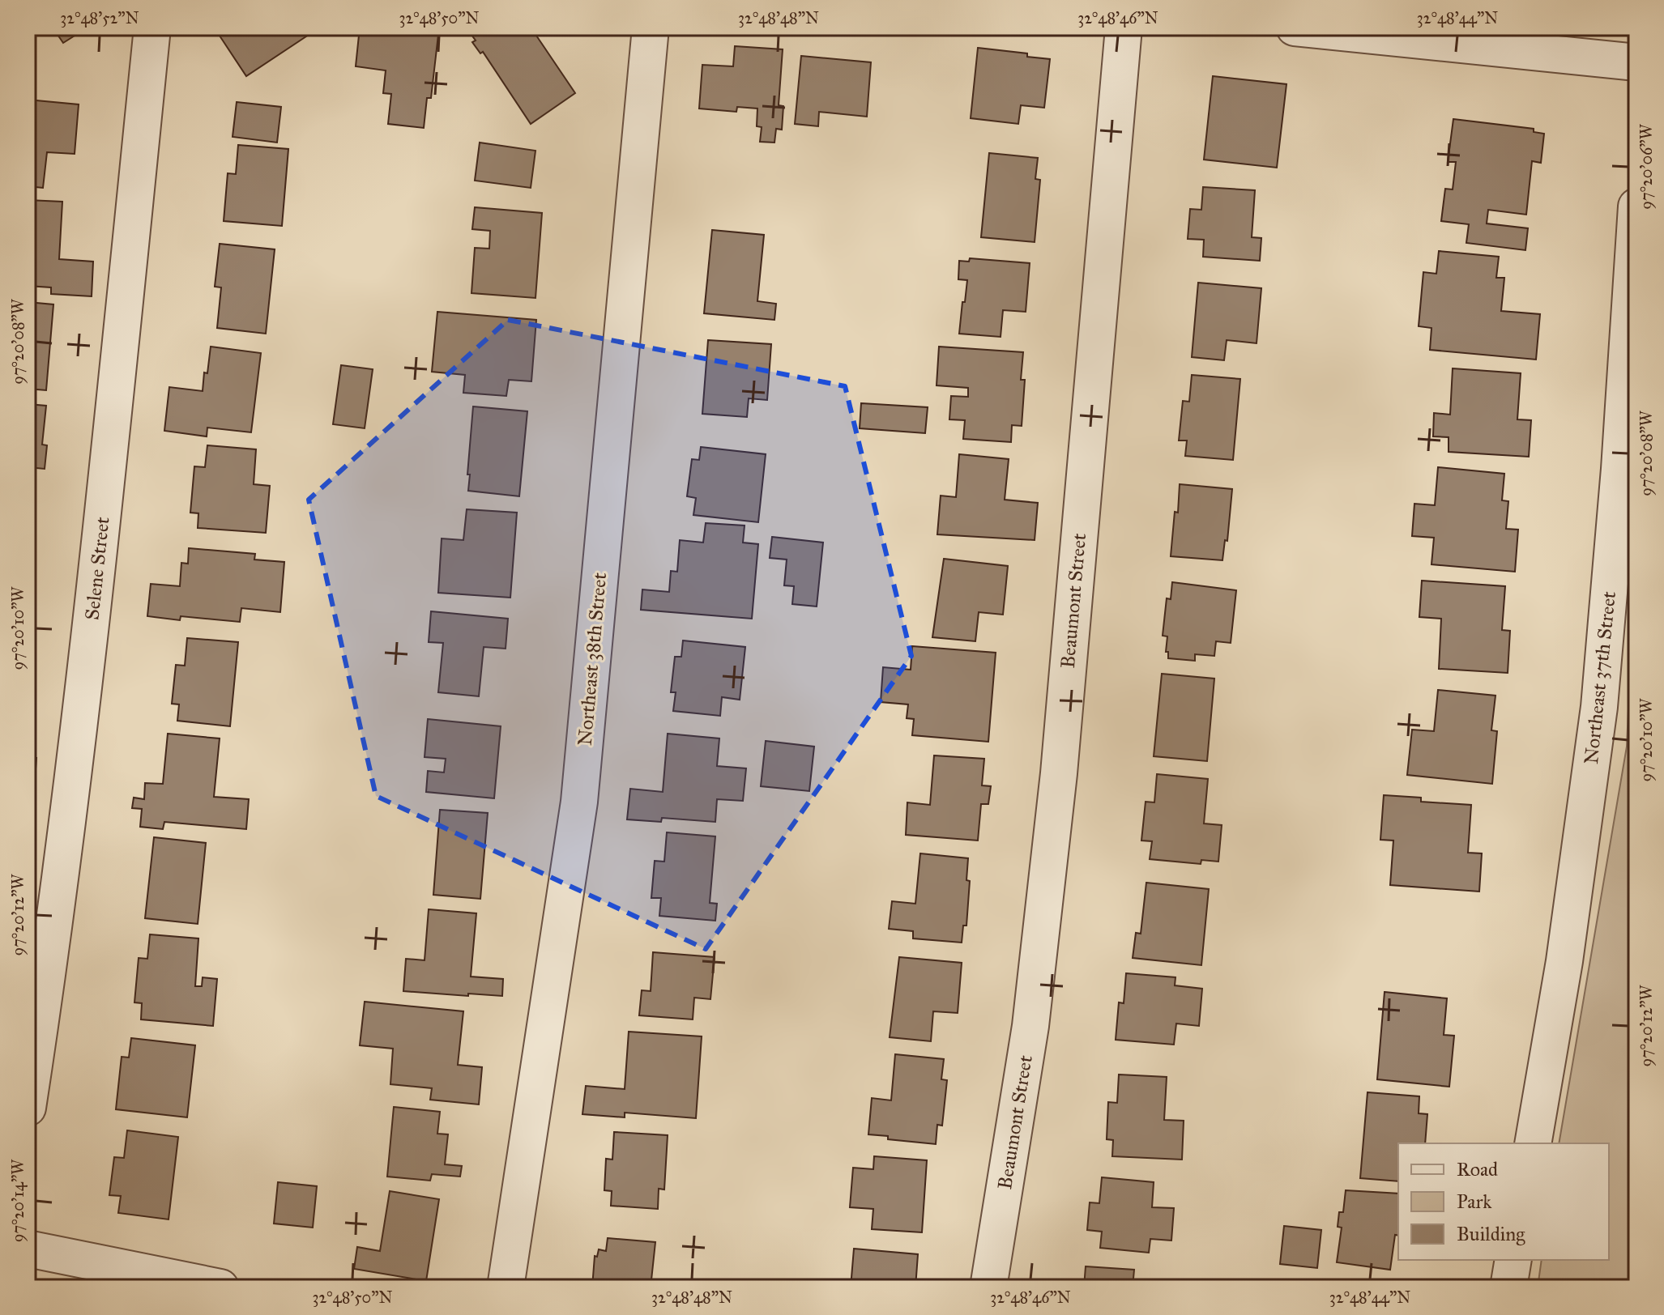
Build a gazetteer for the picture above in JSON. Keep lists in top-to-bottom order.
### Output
{
  "streets": {
    "street": [
      "Selene Street",
      "Beaumont Street",
      "Northeast 38th Street",
      "Northeast 37th Street"
    ]
  },
  "legend": ["Road", "Park", "Building"],
  "coordinates": [
    "32°48'52\"N",
    "32°48'50\"N",
    "32°48'48\"N",
    "32°48'46\"N",
    "32°48'44\"N",
    "97°20'06\"W",
    "97°20'08\"W",
    "97°20'10\"W",
    "97°20'12\"W",
    "97°20'14\"W"
  ]
}
